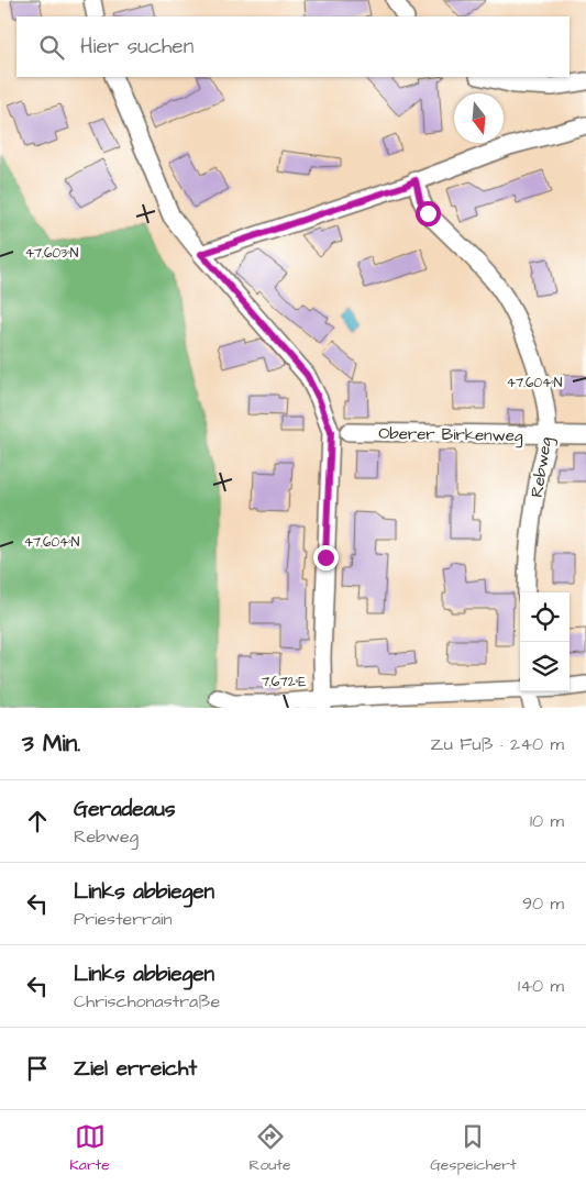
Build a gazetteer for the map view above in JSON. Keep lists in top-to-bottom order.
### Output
{
  "streets": {
    "street": ["Oberer Birkenweg", "Rebweg"]
  },
  "crossings": [
    ["Oberer Birkenweg", "Rebweg"]
  ],
  "north": "bottom",
  "page": {
    "search": "Hier suchen",
    "heading": ["3 Min.", "Zu Fuß · 240 m"],
    "list": [
      ["Geradeaus", "Rebweg", "10 m"],
      ["Links abbiegen", "Priesterrain", "90 m"],
      ["Links abbiegen", "Chrischonastraße", "140 m"],
      "Ziel erreicht"
    ],
    "nav": ["Karte", "Route", "Gespeichert"]
  },
  "coordinates": ["47.603°N", "47.604°N", "7.672°E"]
}
